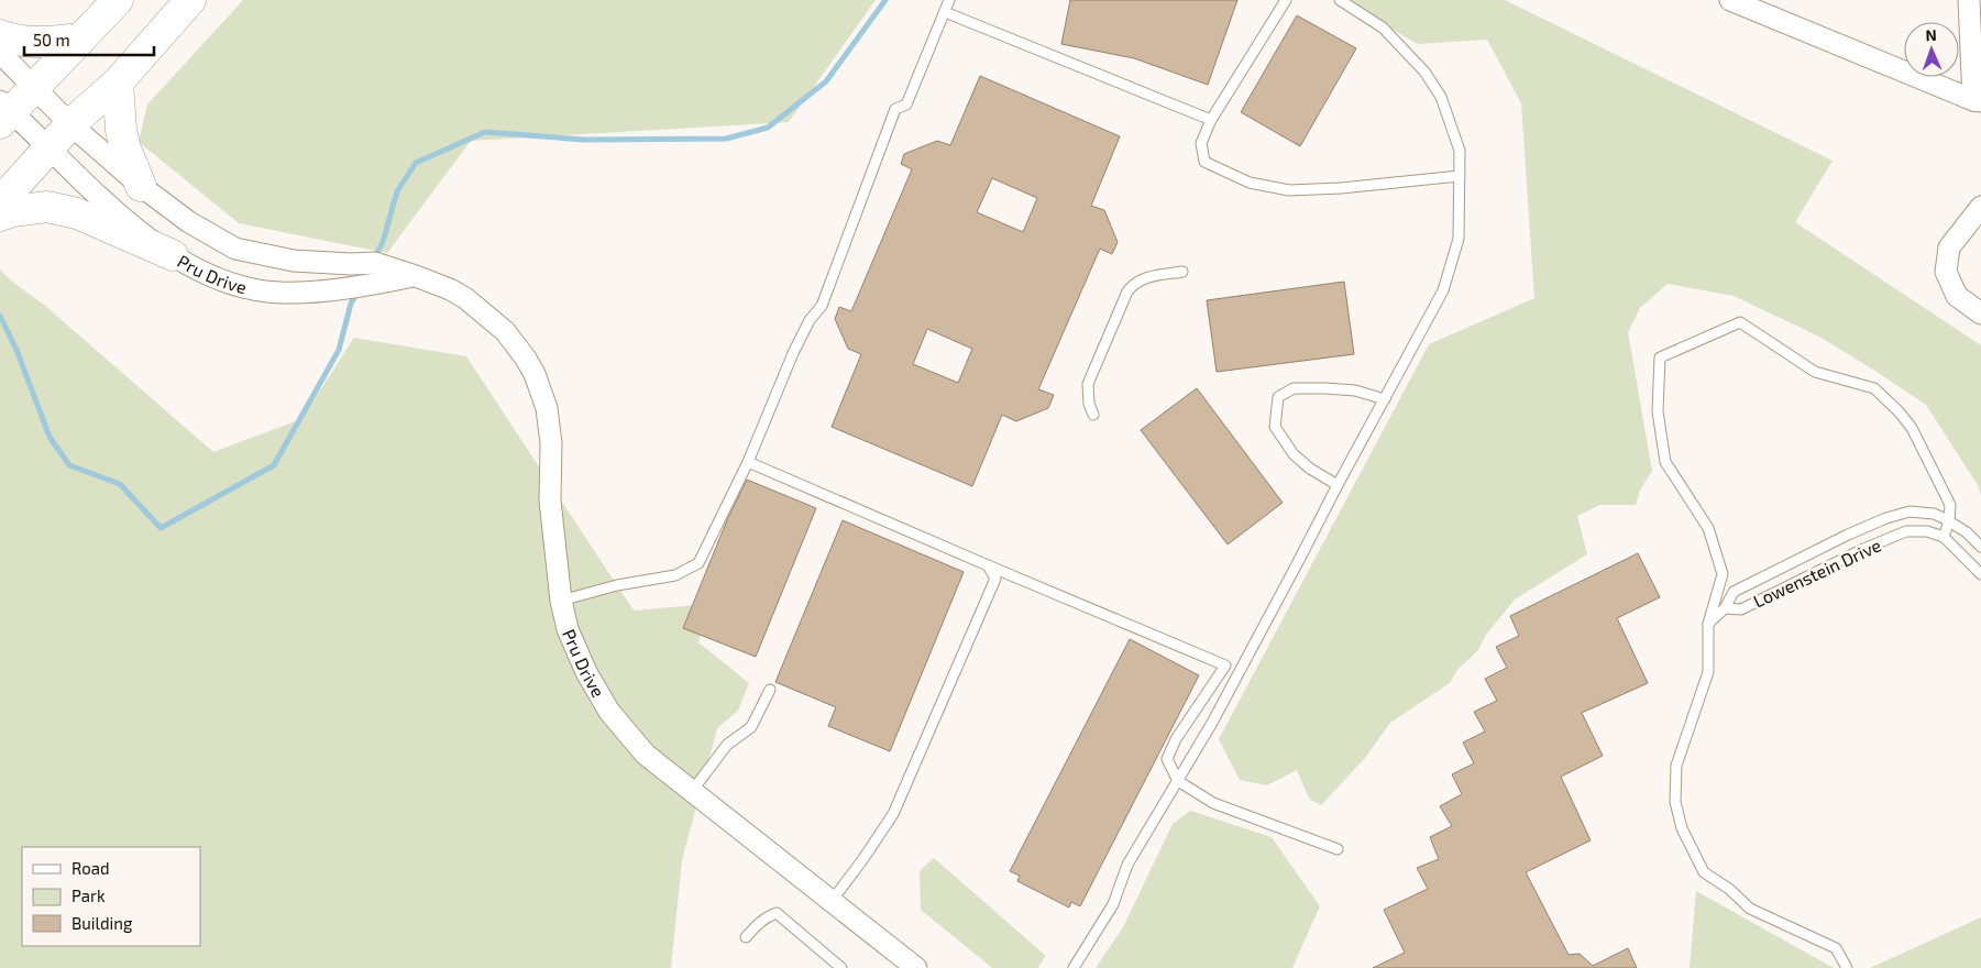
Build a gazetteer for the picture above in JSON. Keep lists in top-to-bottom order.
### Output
{
  "streets": {
    "street": ["Pru Drive"],
    "lane": ["Lowenstein Drive"]
  },
  "legend": ["Road", "Park", "Building"],
  "scale_bar": "50 m",
  "north": "top"
}
